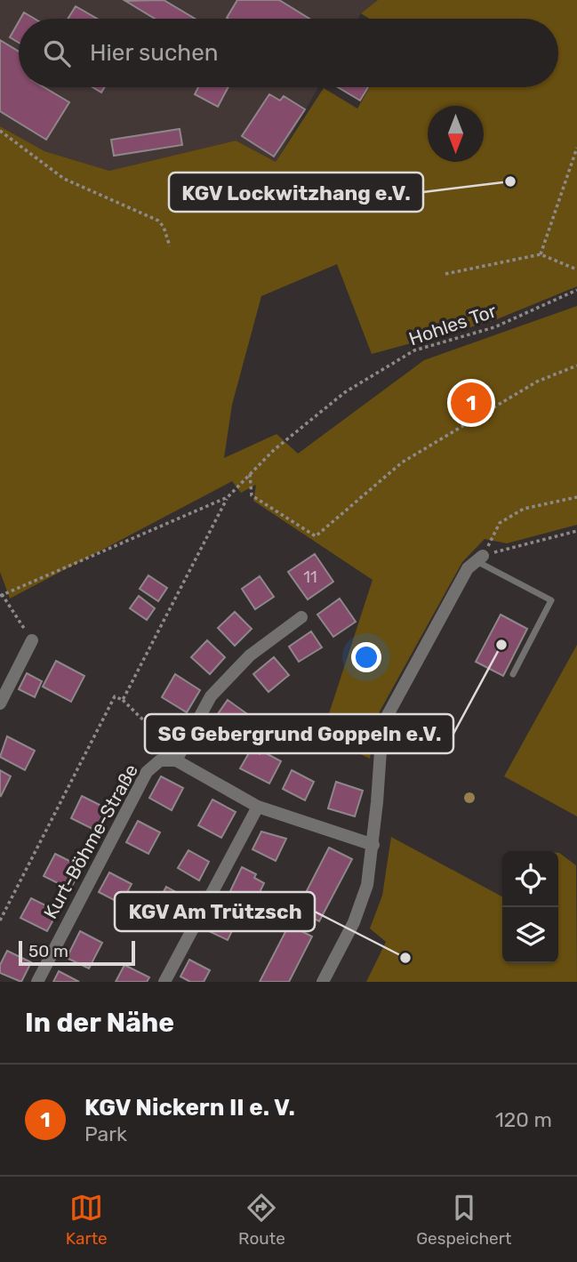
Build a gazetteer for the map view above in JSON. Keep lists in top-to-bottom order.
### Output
{
  "streets": {
    "street": ["Kurt-Böhme-Straße"],
    "path": ["Hohles Tor"]
  },
  "places": ["KGV Lockwitzhang e.V.", "SG Gebergrund Goppeln e.V.", "KGV Am Trützsch"],
  "house_numbers": ["11"],
  "scale_bar": "50 m",
  "north": "bottom",
  "page": {
    "search": "Hier suchen",
    "pins": "1",
    "scale": "50 m",
    "heading": "In der Nähe",
    "list": [
      {
        "mark": "1",
        "name": "KGV Nickern II e. V.",
        "note": "Park",
        "value": "120 m"
      }
    ],
    "nav": ["Karte", "Route", "Gespeichert"]
  }
}
